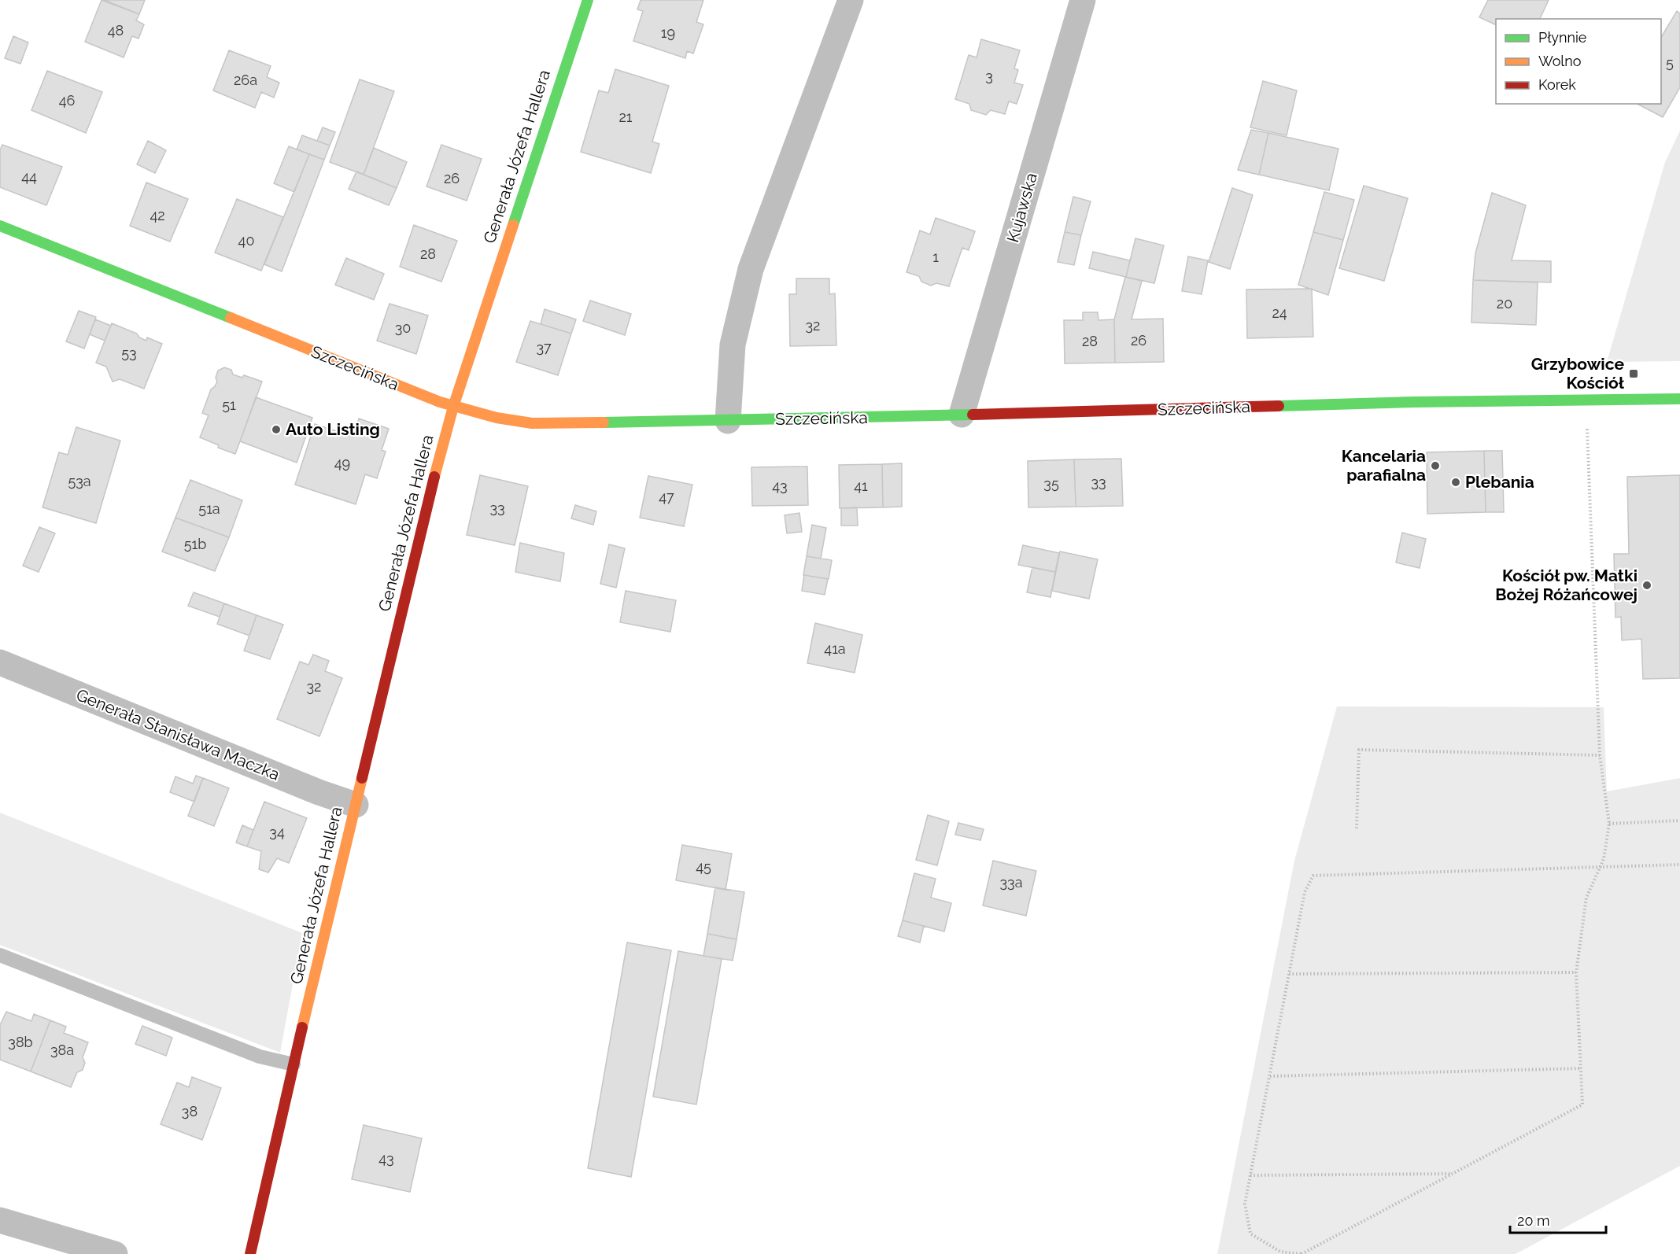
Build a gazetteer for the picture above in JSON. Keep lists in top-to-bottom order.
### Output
{
  "streets": {
    "street": [
      "Generała Józefa Hallera",
      "Kujawska",
      "Szczecińska",
      "Generała Stanisława Maczka"
    ]
  },
  "crossings": [
    ["Generała Józefa Hallera", "Szczecińska"],
    ["Generała Józefa Hallera", "Generała Stanisława Maczka"],
    ["Kujawska", "Szczecińska"]
  ],
  "places": {
    "transit": ["Grzybowice Kościół"],
    "other": [
      "Auto Listing",
      "Kancelaria parafialna",
      "Plebania",
      "Kościół pw. Matki Bożej Różańcowej"
    ]
  },
  "house_numbers": [
    "48",
    "19",
    "5",
    "3",
    "26a",
    "46",
    "21",
    "44",
    "26",
    "42",
    "40",
    "28",
    "1",
    "20",
    "24",
    "32",
    "30",
    "26",
    "28",
    "37",
    "53",
    "51",
    "49",
    "53a",
    "33",
    "35",
    "43",
    "41",
    "47",
    "33",
    "51a",
    "51b",
    "41a",
    "32",
    "34",
    "45",
    "33a",
    "38b",
    "38a",
    "38",
    "43"
  ],
  "legend": ["Płynnie", "Wolno", "Korek"],
  "scale_bar": "20 m"
}
